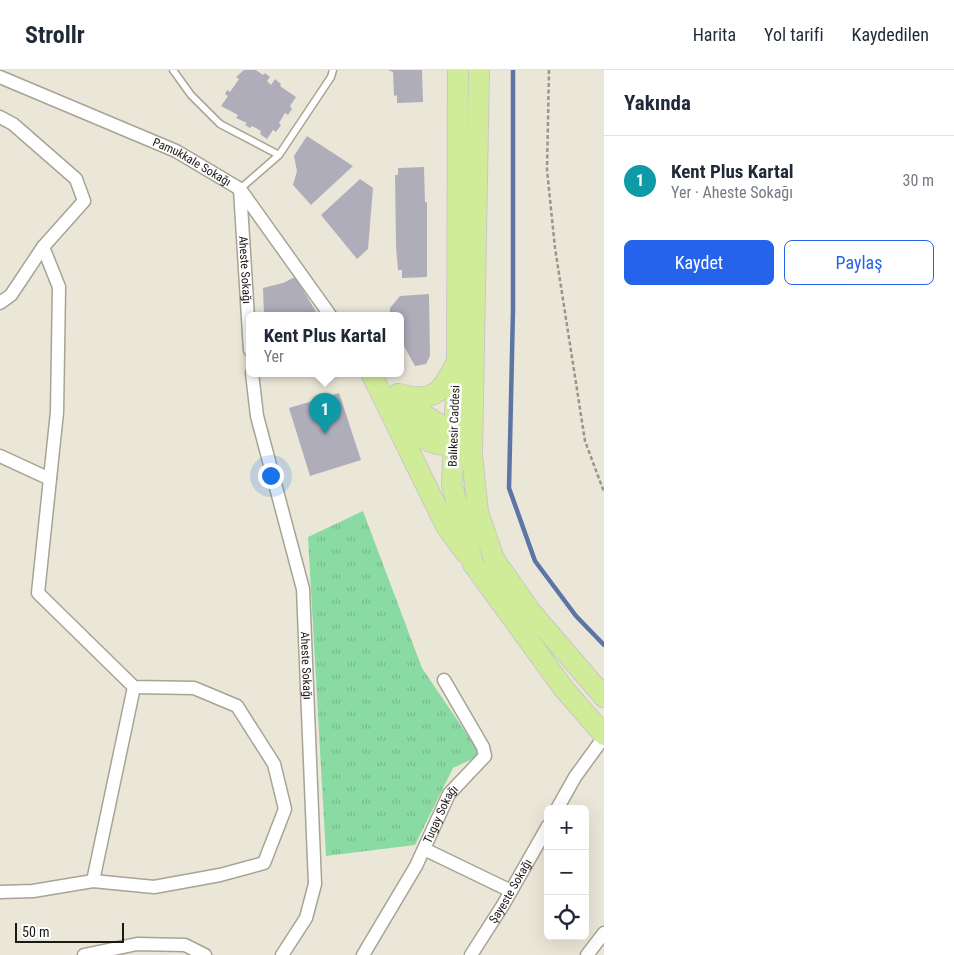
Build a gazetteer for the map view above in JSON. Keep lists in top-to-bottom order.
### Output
{
  "streets": {
    "main road": ["Balıkesir Caddesi"],
    "street": [
      "Pamukkale Sokağı",
      "Aheste Sokağı",
      "Tugay Sokağı",
      "Şayeste Sokağı"
    ]
  },
  "crossings": [
    ["Pamukkale Sokağı", "Aheste Sokağı"]
  ],
  "scale_bar": "50 m",
  "page": {
    "header": "Strollr",
    "nav": ["Harita", "Yol tarifi", "Kaydedilen"],
    "heading": "Yakında",
    "list": [
      {
        "mark": "1",
        "name": "Kent Plus Kartal",
        "note": "Yer · Aheste Sokağı",
        "value": "30 m"
      }
    ],
    "buttons": ["Kaydet", "Paylaş"],
    "popup": ["Kent Plus Kartal", "Yer"],
    "pins": "1",
    "map_buttons": ["+", "−"],
    "scale": "50 m"
  }
}
